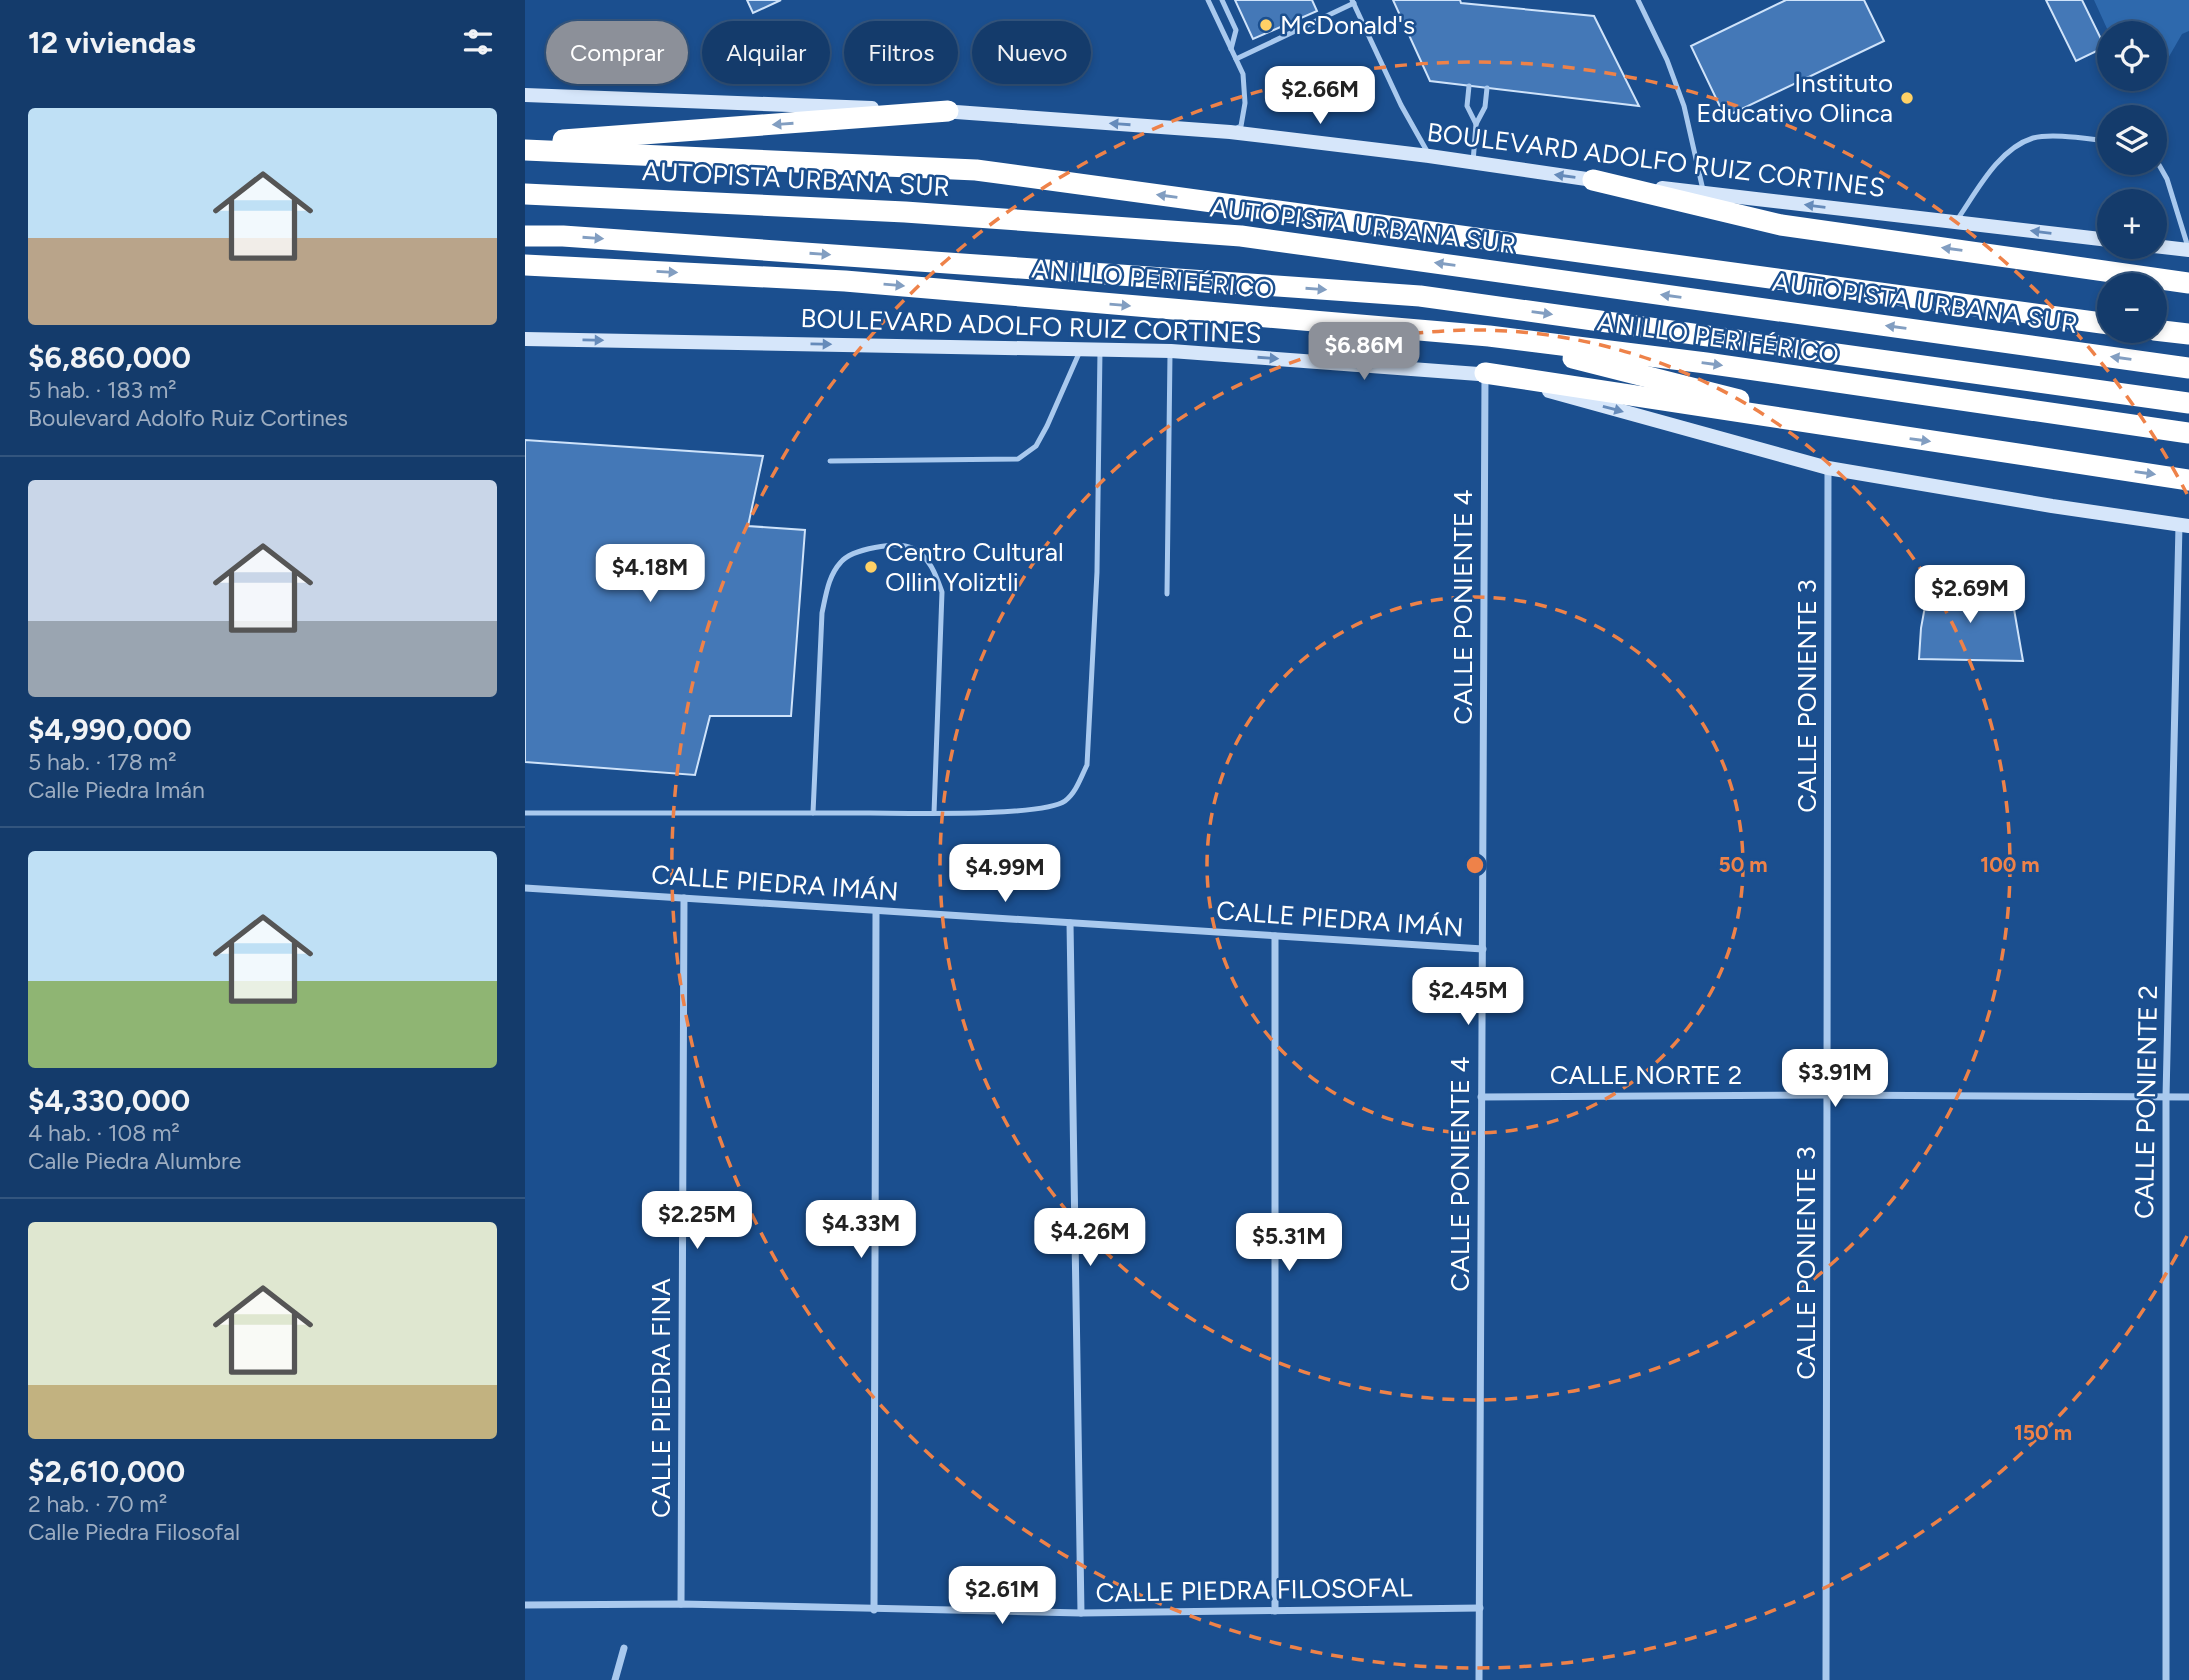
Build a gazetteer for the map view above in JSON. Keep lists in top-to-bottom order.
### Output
{
  "streets": {
    "highway": ["AUTOPISTA URBANA SUR", "ANILLO PERIFÉRICO"],
    "main road": ["BOULEVARD ADOLFO RUIZ CORTINES"],
    "street": [
      "CALLE PONIENTE 4",
      "CALLE PONIENTE 3",
      "CALLE PIEDRA IMÁN",
      "CALLE NORTE 2",
      "CALLE PONIENTE 2",
      "CALLE PIEDRA FINA",
      "CALLE PIEDRA FILOSOFAL"
    ]
  },
  "crossings": [
    ["BOULEVARD ADOLFO RUIZ CORTINES", "CALLE PONIENTE 4"],
    ["BOULEVARD ADOLFO RUIZ CORTINES", "CALLE PONIENTE 3"],
    ["BOULEVARD ADOLFO RUIZ CORTINES", "CALLE PONIENTE 2"],
    ["CALLE PONIENTE 4", "CALLE PIEDRA IMÁN"],
    ["CALLE PONIENTE 4", "CALLE NORTE 2"],
    ["CALLE PONIENTE 4", "CALLE PIEDRA FILOSOFAL"],
    ["CALLE PONIENTE 3", "CALLE NORTE 2"],
    ["CALLE PIEDRA IMÁN", "CALLE PIEDRA FINA"],
    ["CALLE NORTE 2", "CALLE PONIENTE 2"],
    ["CALLE PIEDRA FINA", "CALLE PIEDRA FILOSOFAL"]
  ],
  "places": ["McDonald's", "Instituto Educativo Olinca", "Centro Cultural Ollin Yoliztli"],
  "page": {
    "heading": "12 viviendas",
    "map_buttons": ["+", "−"],
    "chip": [
      "Comprar",
      "Alquilar",
      "Filtros",
      "Nuevo"
    ],
    "price": [
      "$2.66M",
      "$6.86M",
      "$4.18M",
      "$2.69M",
      "$4.99M",
      "$2.45M",
      "$3.91M",
      "$2.25M",
      "$4.33M",
      "$4.26M",
      "$5.31M",
      "$2.61M"
    ],
    "list": [
      {
        "name": "$6,860,000",
        "note": "5 hab. · 183 m² · Boulevard Adolfo Ruiz Cortines"
      },
      {
        "name": "$4,990,000",
        "note": "5 hab. · 178 m² · Calle Piedra Imán"
      },
      {
        "name": "$4,330,000",
        "note": "4 hab. · 108 m² · Calle Piedra Alumbre"
      },
      {
        "name": "$2,610,000",
        "note": "2 hab. · 70 m² · Calle Piedra Filosofal"
      }
    ]
  },
  "rings": ["50 m", "100 m", "150 m"]
}
